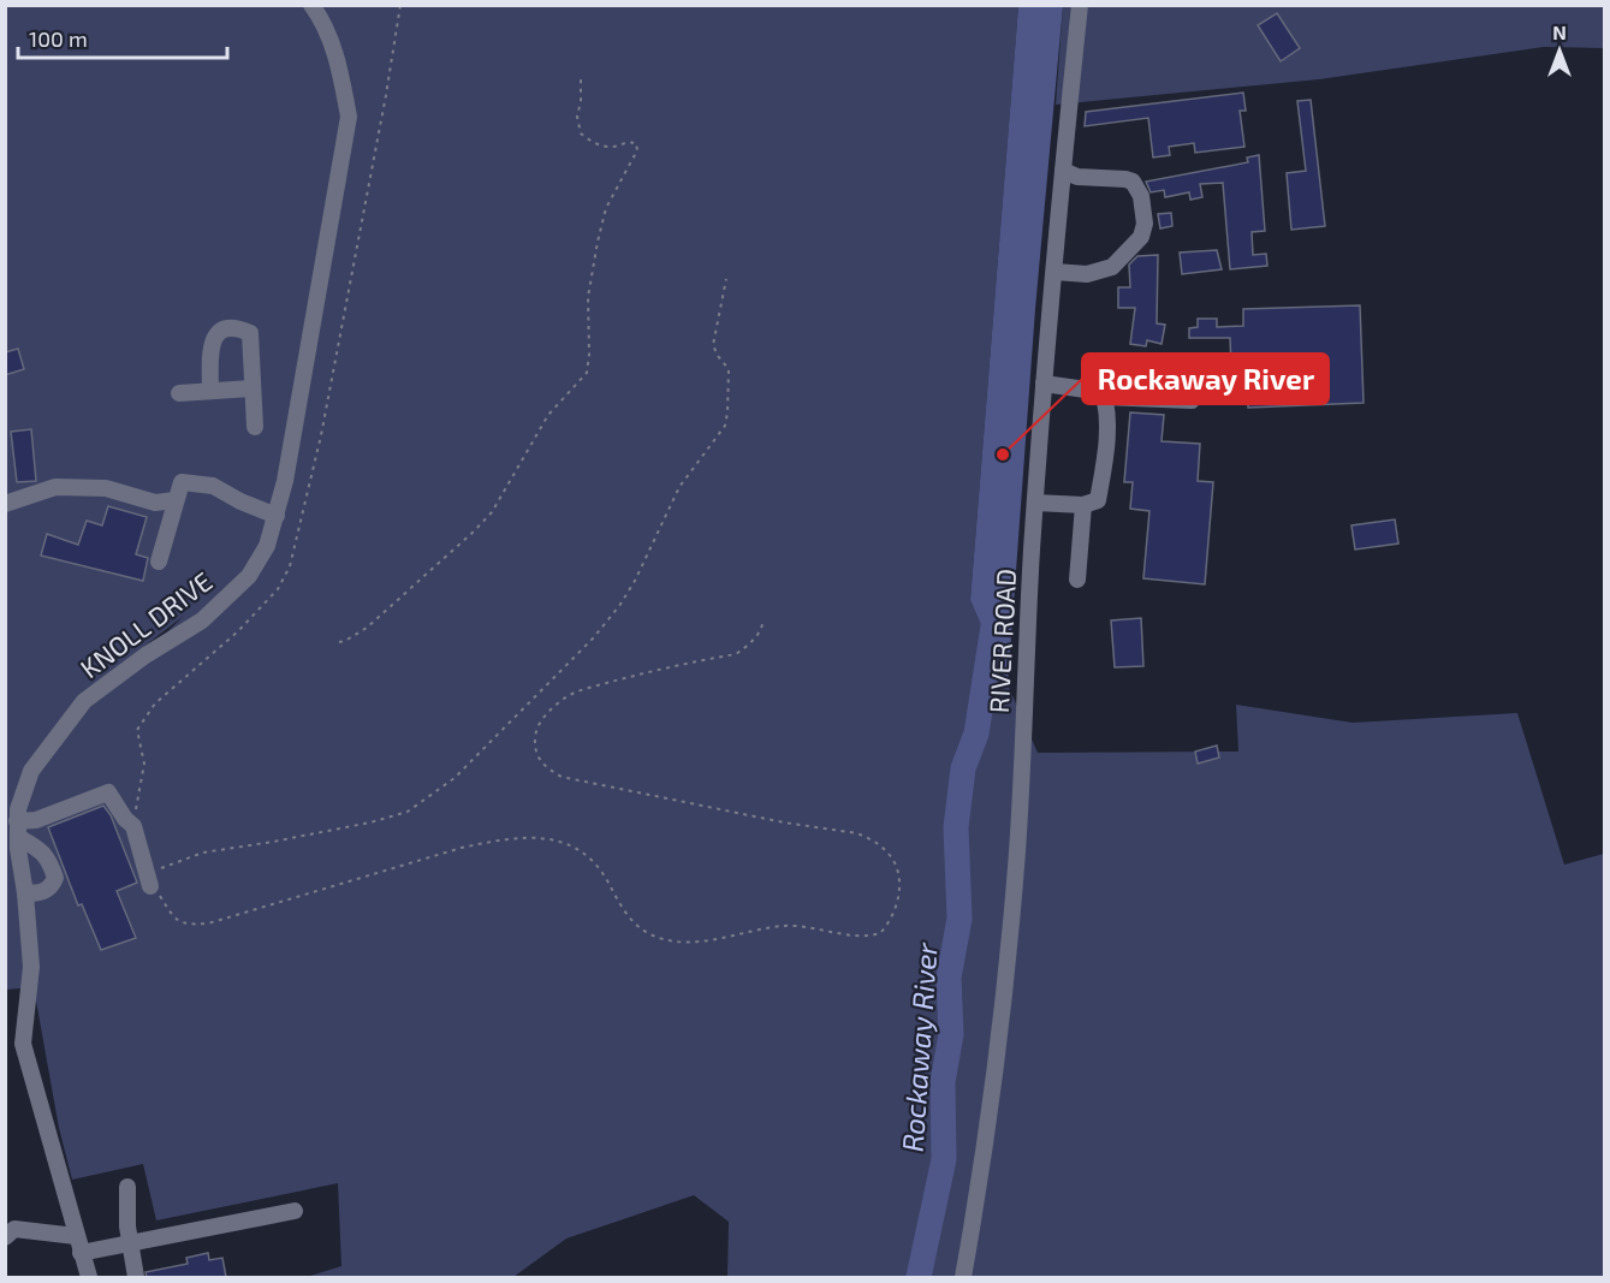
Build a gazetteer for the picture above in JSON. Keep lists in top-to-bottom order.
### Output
{
  "streets": {
    "street": ["KNOLL DRIVE", "RIVER ROAD"]
  },
  "water": ["Rockaway River"],
  "places": ["Rockaway River"],
  "scale_bar": "100 m",
  "north": "top"
}
